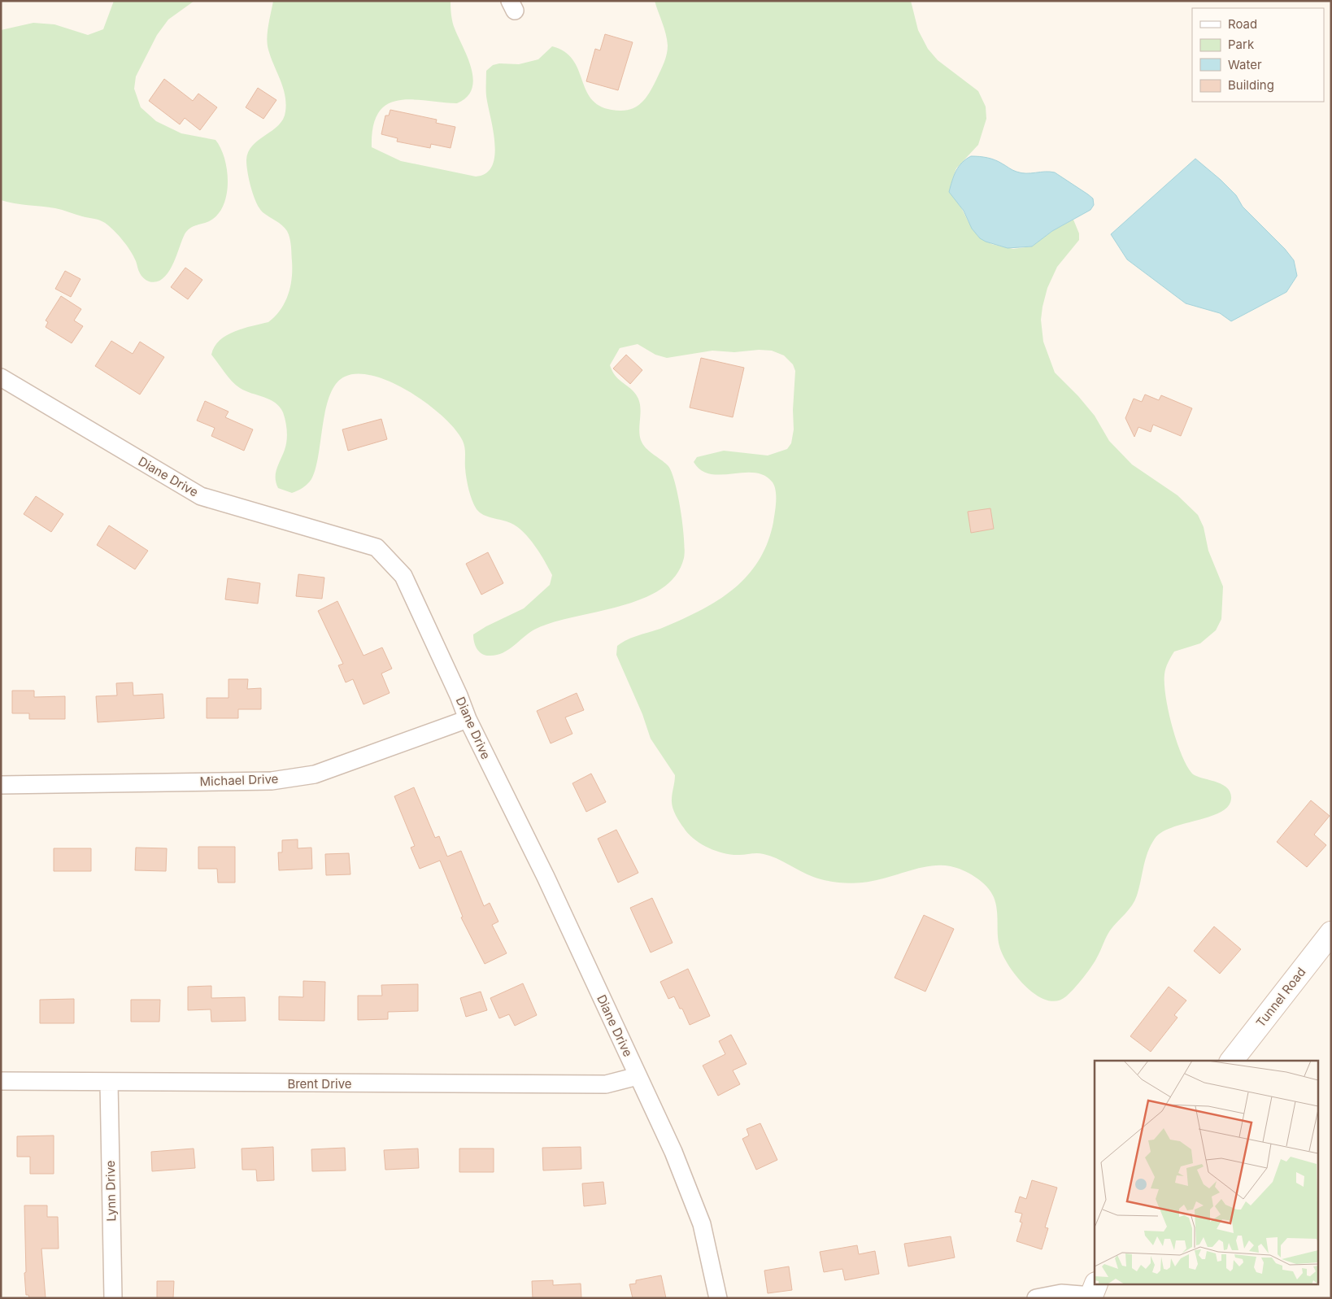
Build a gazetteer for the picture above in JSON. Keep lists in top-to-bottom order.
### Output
{
  "streets": {
    "main road": ["Tunnel Road"],
    "street": [
      "Diane Drive",
      "Michael Drive",
      "Brent Drive",
      "Lynn Drive"
    ]
  },
  "crossings": [
    ["Diane Drive", "Michael Drive"],
    ["Diane Drive", "Brent Drive"],
    ["Brent Drive", "Lynn Drive"]
  ],
  "legend": [
    "Road",
    "Park",
    "Water",
    "Building"
  ]
}
